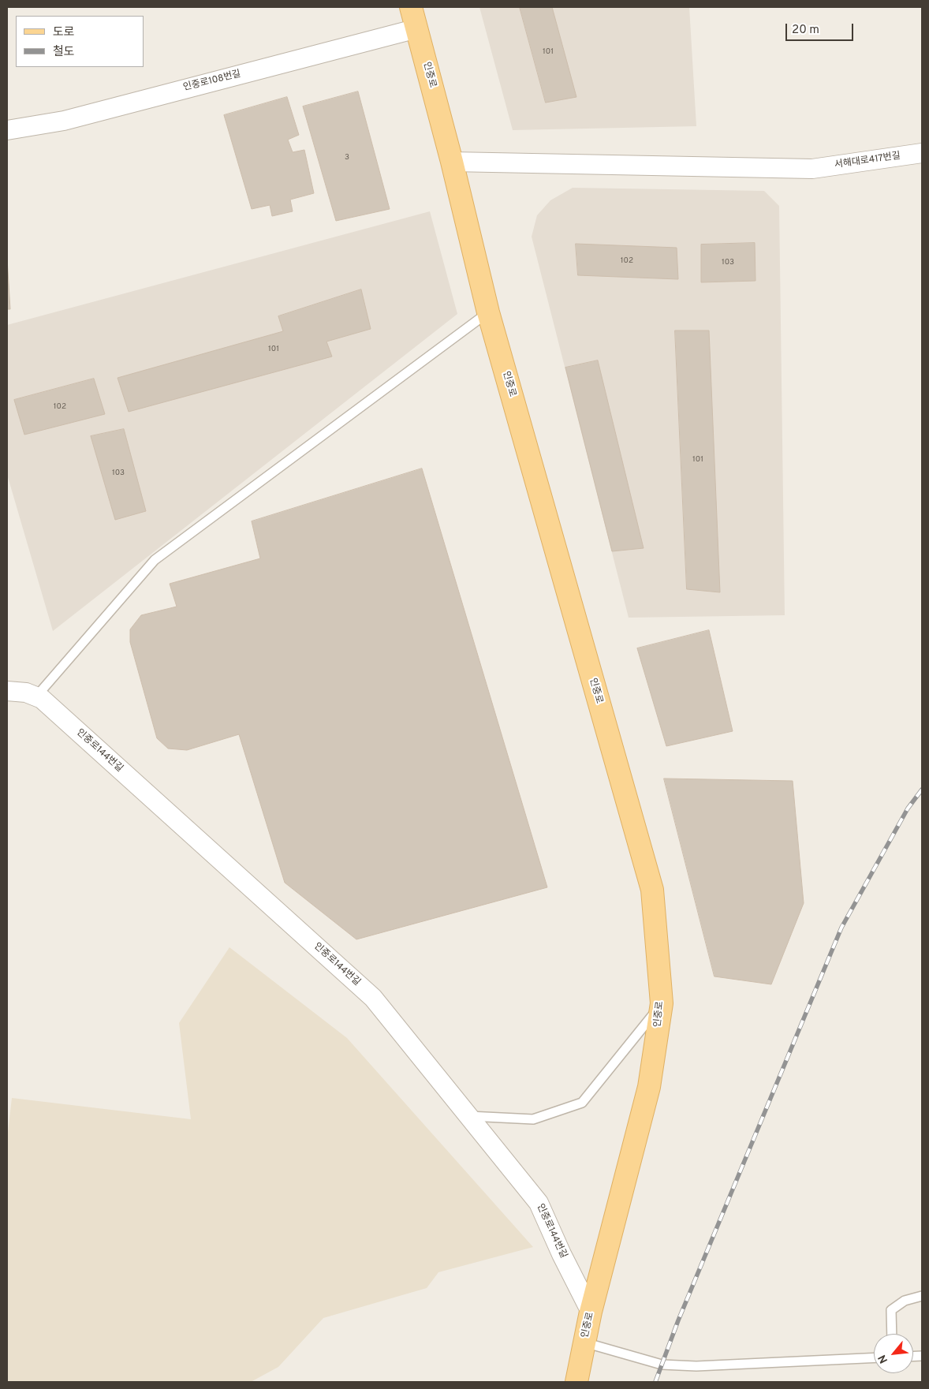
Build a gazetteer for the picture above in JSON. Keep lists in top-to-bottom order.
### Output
{
  "streets": {
    "main road": ["인중로"],
    "street": ["인중로108번길", "서해대로417번길", "인중로144번길"]
  },
  "crossings": [
    ["인중로", "인중로108번길"],
    ["인중로", "서해대로417번길"],
    ["인중로", "인중로144번길"]
  ],
  "house_numbers": [
    "101",
    "3",
    "102",
    "103",
    "101",
    "102",
    "101",
    "103"
  ],
  "legend": ["도로", "철도"],
  "scale_bar": "20 m",
  "north": "bottom left"
}
